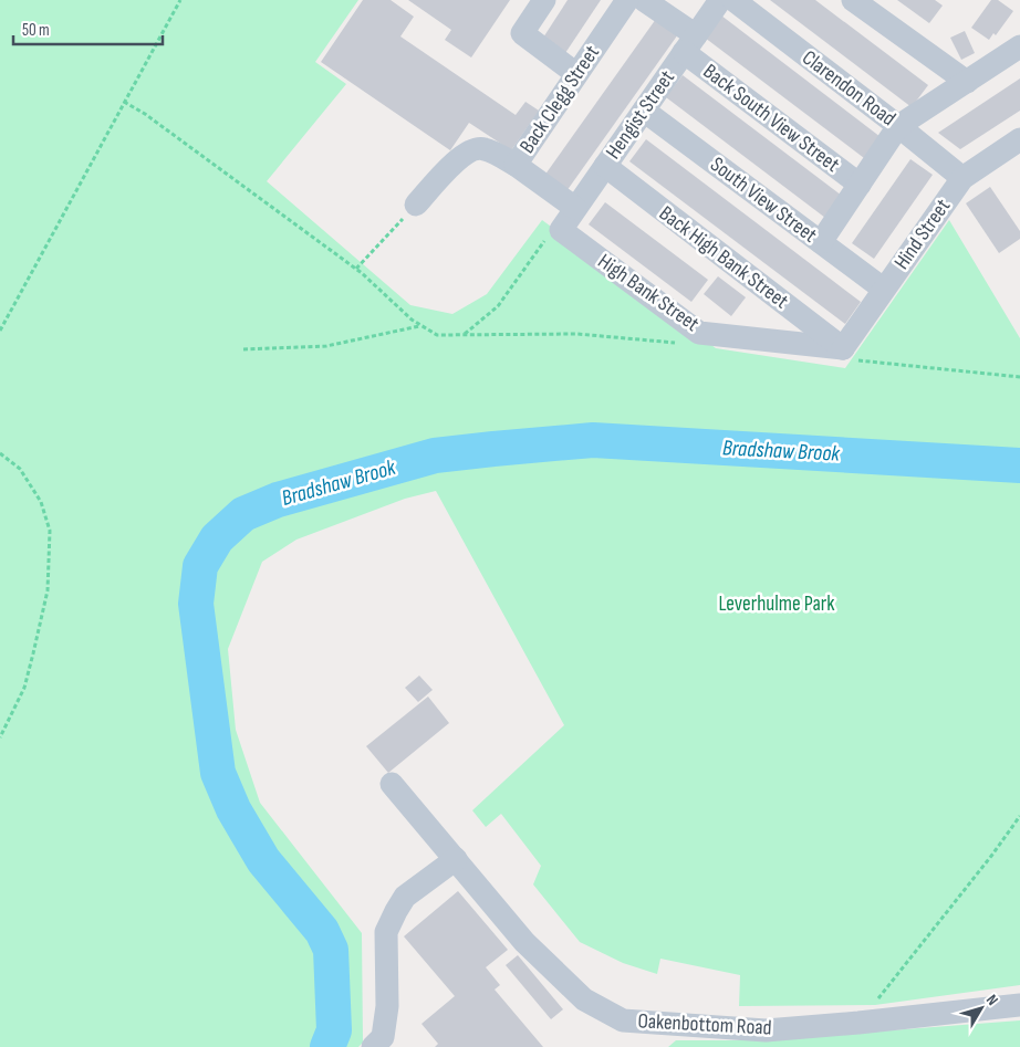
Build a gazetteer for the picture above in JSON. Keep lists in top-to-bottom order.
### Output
{
  "streets": {
    "street": [
      "Clarendon Road",
      "Back Clegg Street",
      "Hengist Street",
      "Back South View Street",
      "South View Street",
      "Hind Street",
      "Back High Bank Street",
      "High Bank Street",
      "Oakenbottom Road"
    ]
  },
  "crossings": [
    ["Clarendon Road", "Hind Street"],
    ["Back Clegg Street", "Hengist Street"],
    ["Hengist Street", "Back South View Street"],
    ["Hengist Street", "South View Street"],
    ["Hengist Street", "Back High Bank Street"],
    ["Hengist Street", "High Bank Street"],
    ["South View Street", "Hind Street"],
    ["Hind Street", "Back High Bank Street"],
    ["Hind Street", "High Bank Street"],
    ["Back High Bank Street", "High Bank Street"]
  ],
  "water": ["Bradshaw Brook"],
  "parks": ["Leverhulme Park"],
  "scale_bar": "50 m",
  "north": "top right"
}
